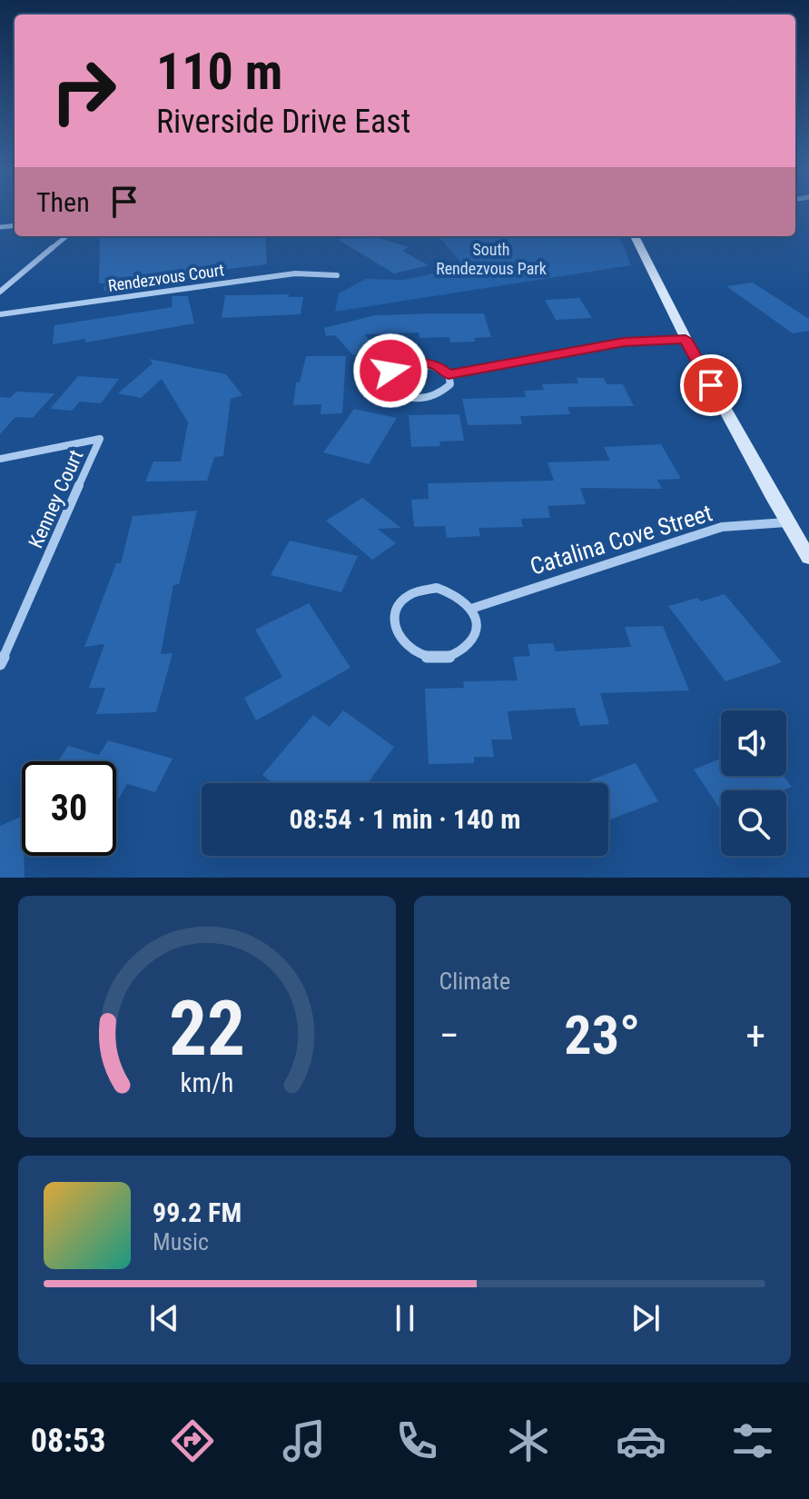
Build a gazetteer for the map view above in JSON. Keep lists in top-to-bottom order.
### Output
{
  "streets": {
    "street": ["Rendezvous Court", "Kenney Court", "Catalina Cove Street"]
  },
  "parks": ["South Rendezvous Park"],
  "page": {
    "turn": ["110 m", "Riverside Drive East"],
    "then": "Then",
    "limit": "30",
    "trip": "08:54 · 1 min · 140 m",
    "tile": "Climate",
    "heat": ["−", "23°", "+"],
    "song": ["99.2 FM", "Music"],
    "tabs": "08:53",
    "gauge": ["22", "km/h"]
  }
}
